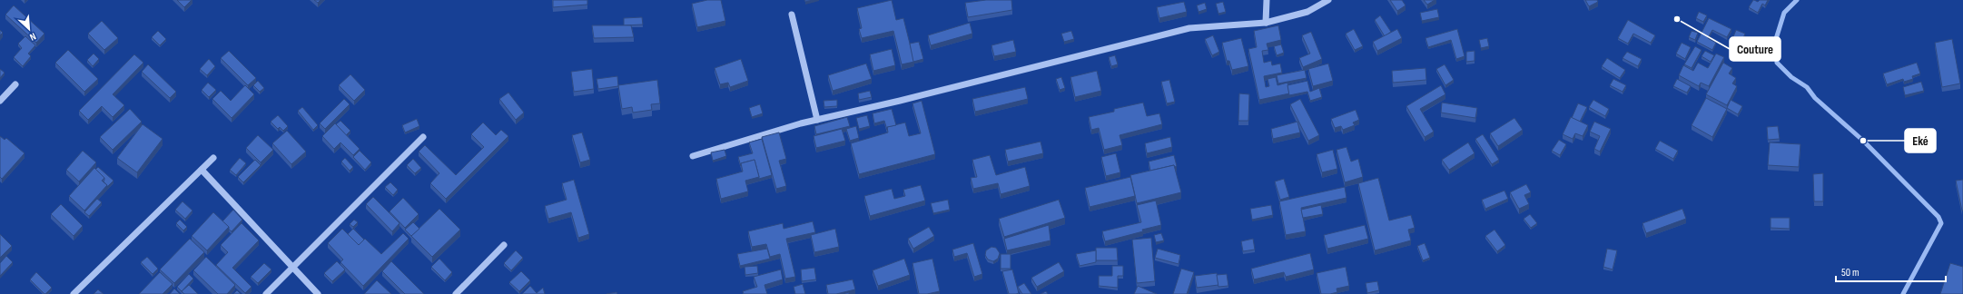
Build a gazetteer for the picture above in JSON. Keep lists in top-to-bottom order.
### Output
{
  "places": ["Couture", "Eké"],
  "scale_bar": "50 m",
  "north": "bottom right"
}
